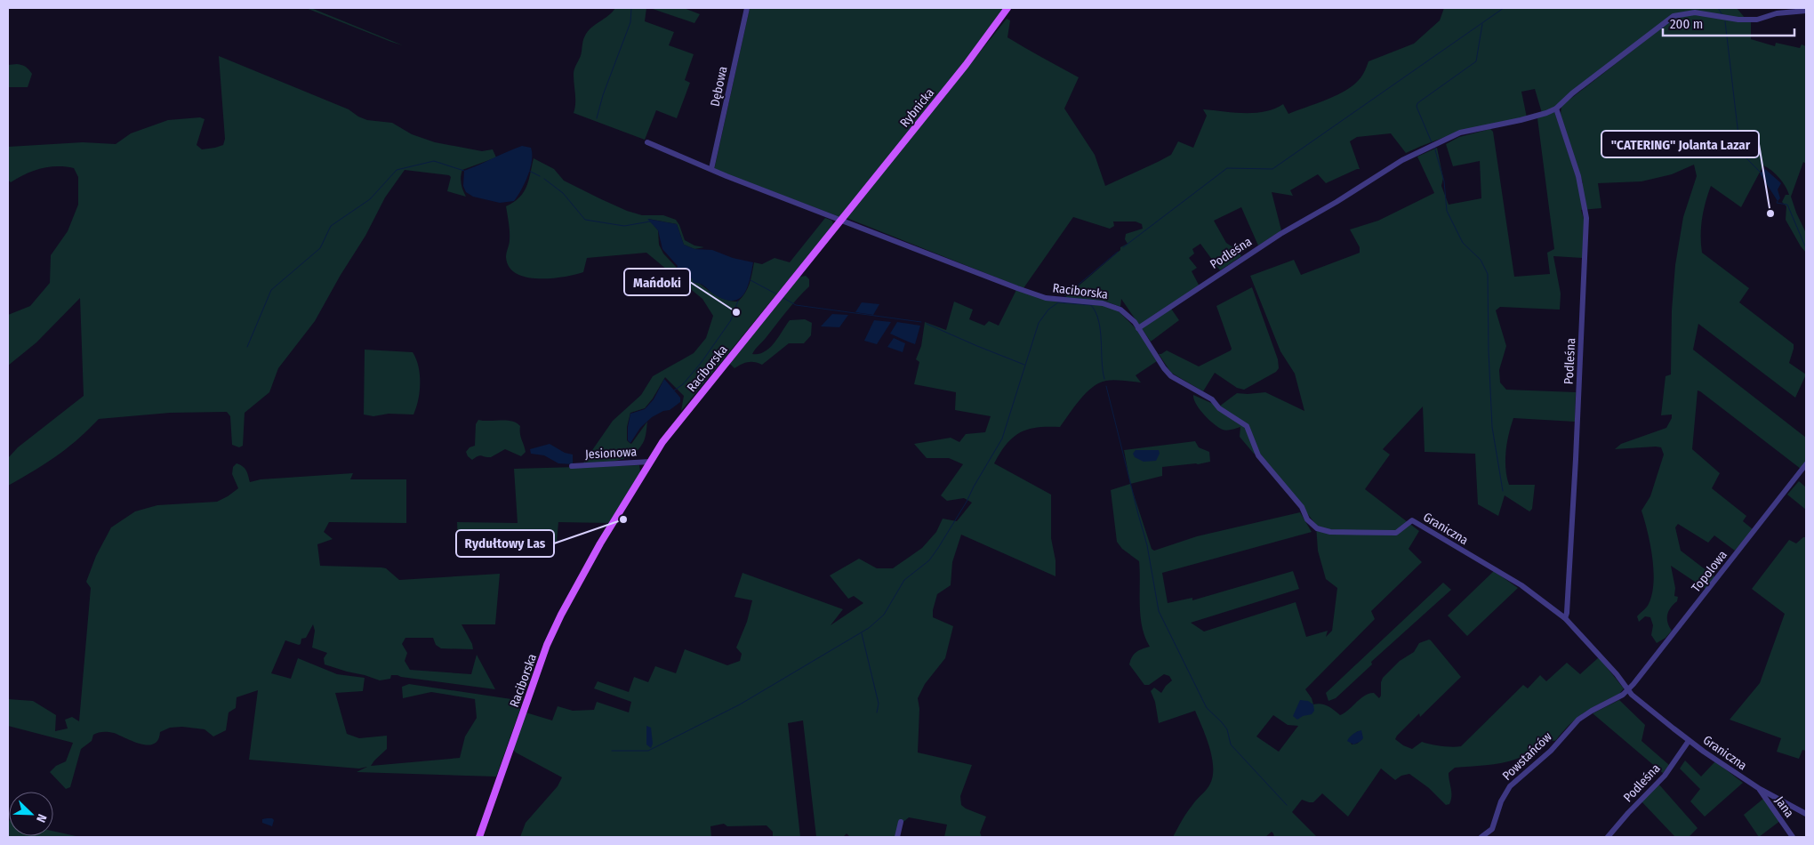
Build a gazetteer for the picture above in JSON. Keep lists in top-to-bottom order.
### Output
{
  "streets": {
    "main road": ["Rybnicka", "Raciborska"],
    "street": [
      "Dębowa",
      "Podleśna",
      "Jesionowa",
      "Graniczna",
      "Topolowa",
      "Powstańców",
      "Jana"
    ]
  },
  "crossings": [
    ["Rybnicka", "Raciborska"],
    ["Podleśna", "Raciborska"],
    ["Podleśna", "Graniczna"],
    ["Raciborska", "Jesionowa"],
    ["Raciborska", "Graniczna"],
    ["Graniczna", "Topolowa"],
    ["Graniczna", "Powstańców"],
    ["Graniczna", "Jana"],
    ["Topolowa", "Powstańców"]
  ],
  "places": ["\"CATERING\" Jolanta Lazar", "Mańdoki", "Rydułtowy Las"],
  "scale_bar": "200 m",
  "north": "bottom right"
}
